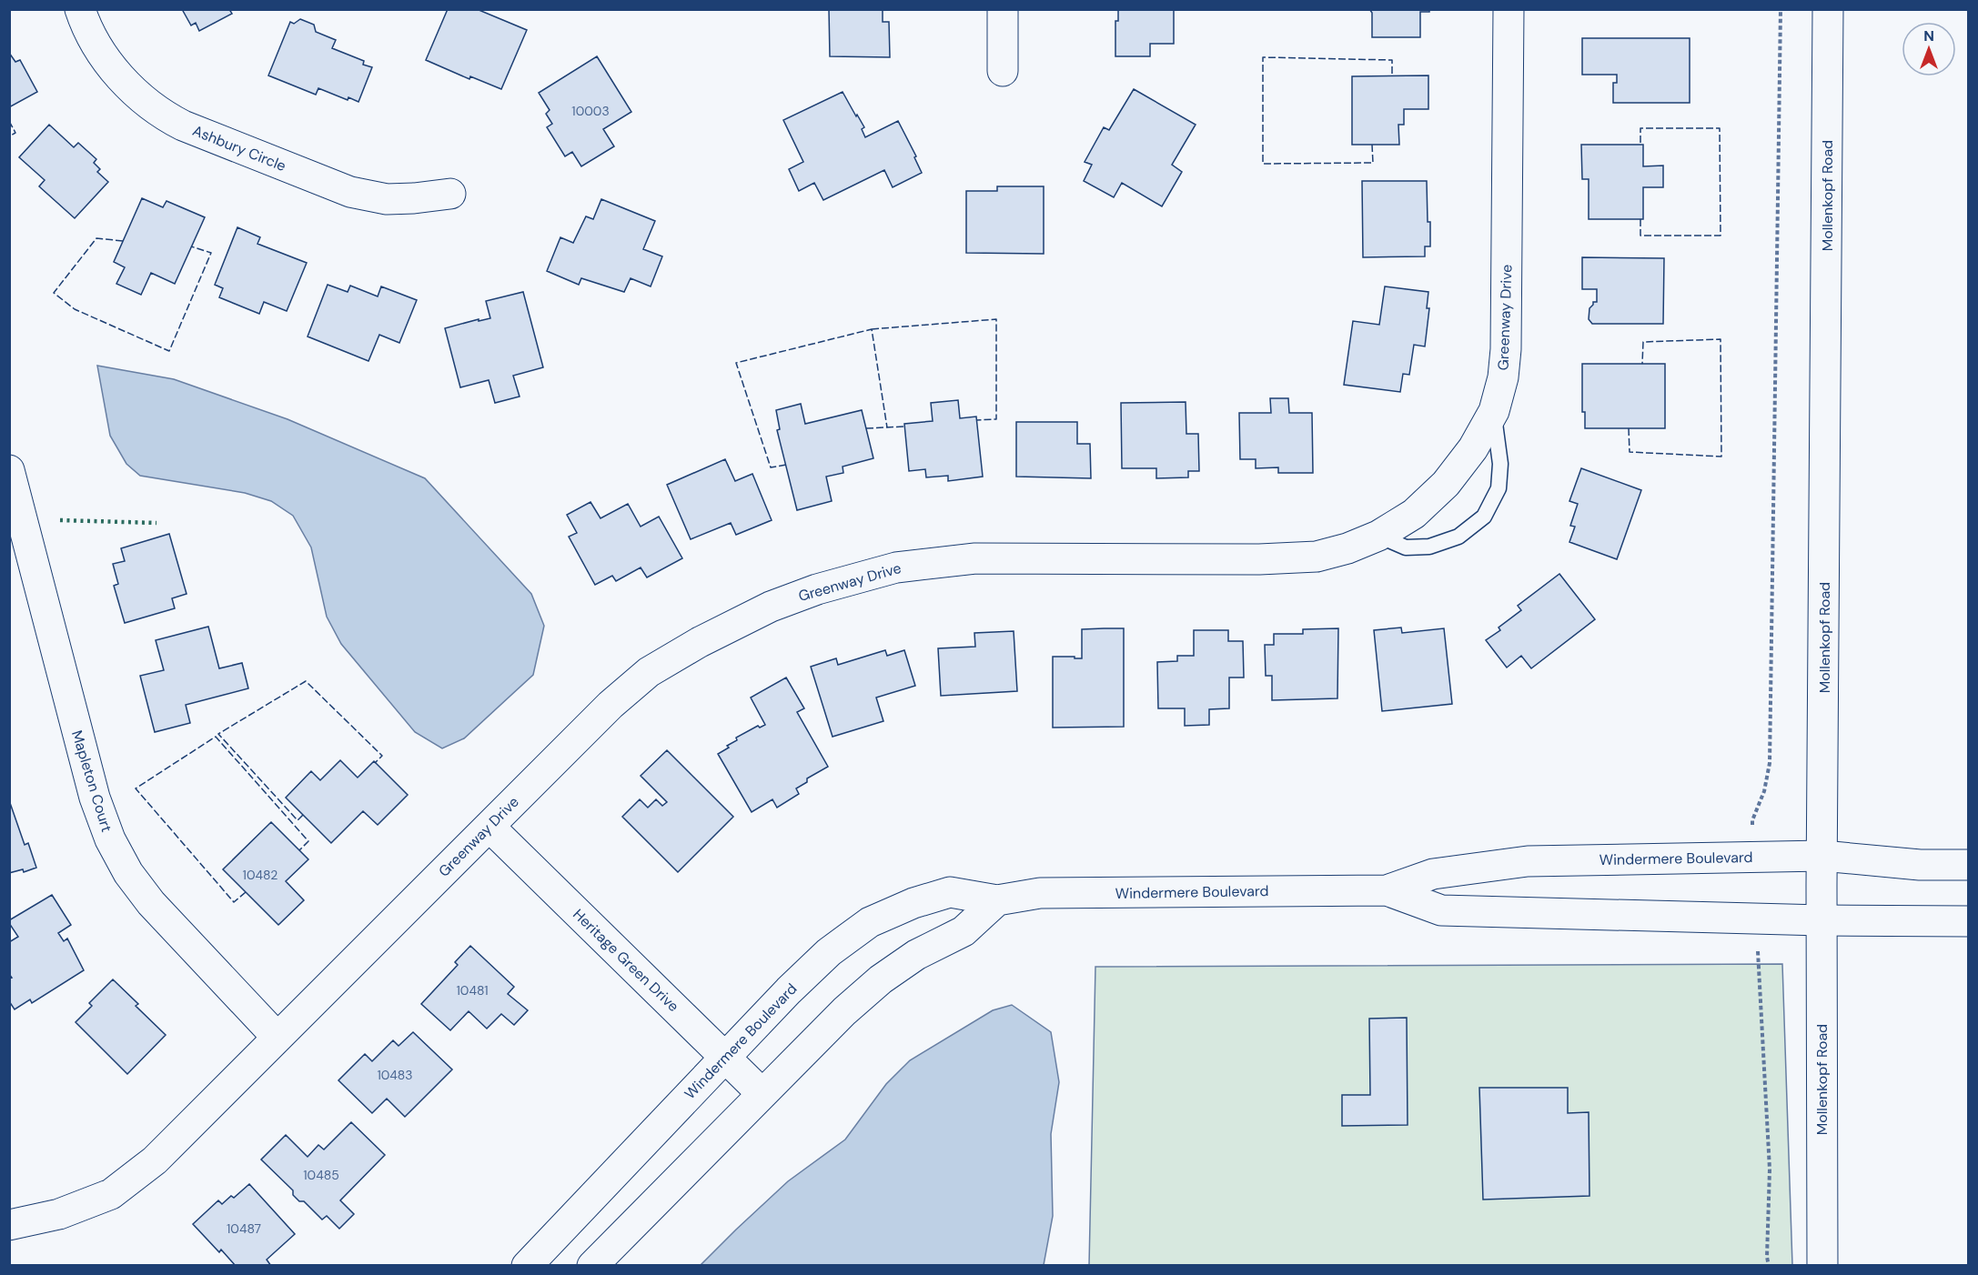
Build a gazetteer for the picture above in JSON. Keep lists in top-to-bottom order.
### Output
{
  "streets": {
    "street": [
      "Ashbury Circle",
      "Mollenkopf Road",
      "Greenway Drive",
      "Mapleton Court",
      "Windermere Boulevard",
      "Heritage Green Drive"
    ]
  },
  "crossings": [
    ["Mollenkopf Road", "Windermere Boulevard"],
    ["Greenway Drive", "Mapleton Court"],
    ["Greenway Drive", "Heritage Green Drive"],
    ["Windermere Boulevard", "Heritage Green Drive"]
  ],
  "house_numbers": [
    "10003",
    "10482",
    "10481",
    "10483",
    "10485",
    "10487"
  ],
  "north": "top"
}
